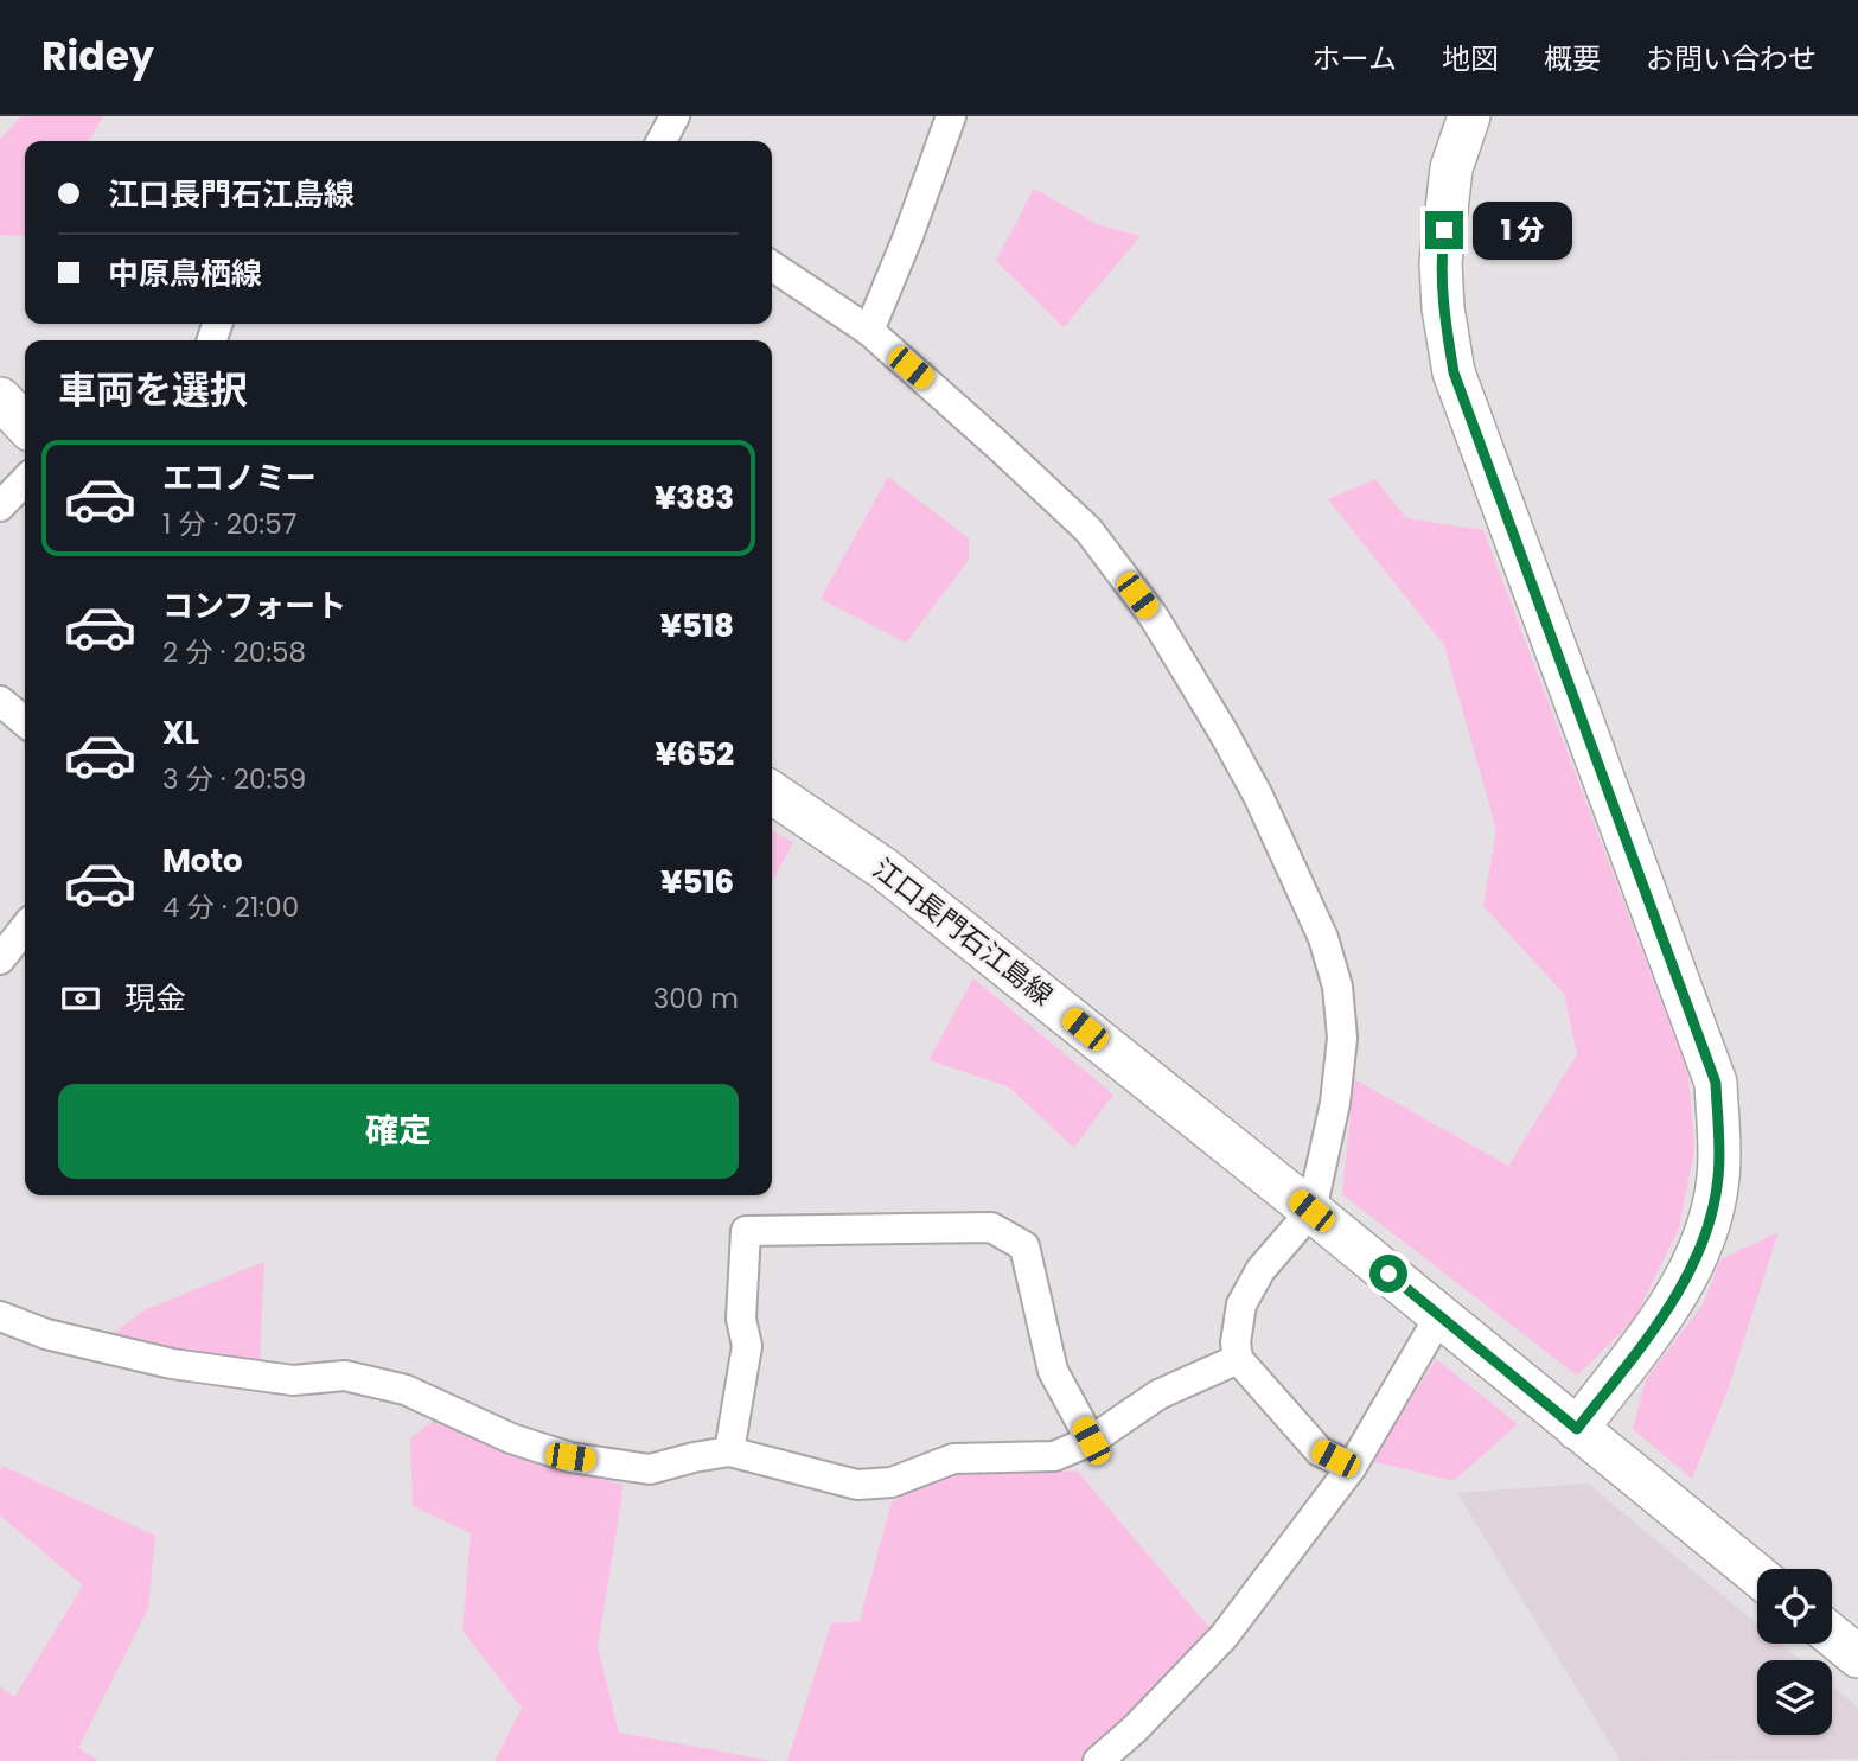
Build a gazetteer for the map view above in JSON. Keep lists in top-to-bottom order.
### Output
{
  "streets": {
    "main road": ["江口長門石江島線"]
  },
  "page": {
    "header": "Ridey",
    "nav": [
      "ホーム",
      "地図",
      "概要",
      "お問い合わせ"
    ],
    "banner": ["江口長門石江島線", "中原鳥栖線"],
    "bubble": "1 分",
    "heading": "車両を選択",
    "list": [
      {
        "name": "エコノミー",
        "note": "1 分 · 20:57",
        "value": "¥383"
      },
      {
        "name": "コンフォート",
        "note": "2 分 · 20:58",
        "value": "¥518"
      },
      {
        "name": "XL",
        "note": "3 分 · 20:59",
        "value": "¥652"
      },
      {
        "name": "Moto",
        "note": "4 分 · 21:00",
        "value": "¥516"
      }
    ],
    "pay": ["現金", "300 m"],
    "buttons": "確定"
  }
}
